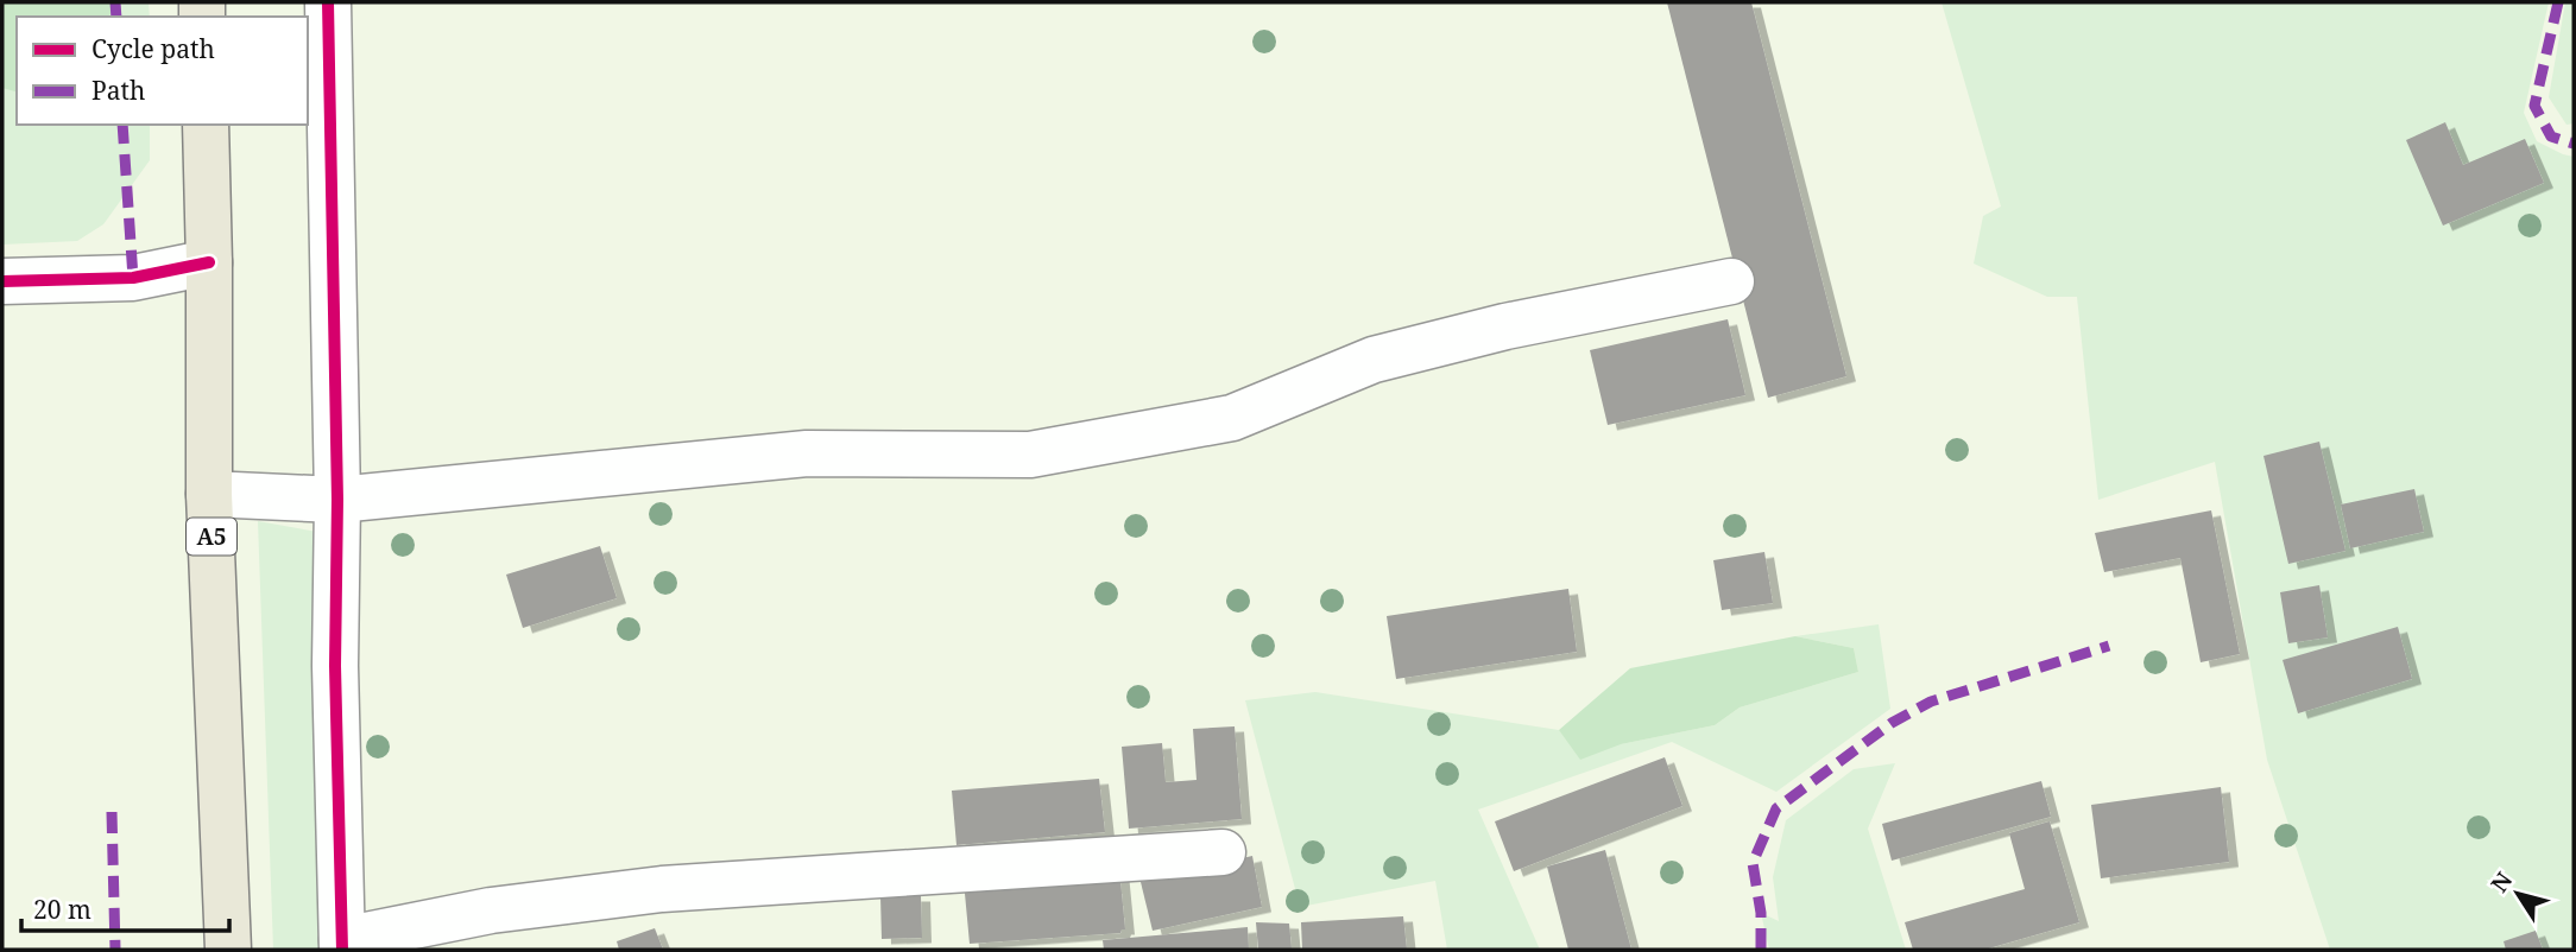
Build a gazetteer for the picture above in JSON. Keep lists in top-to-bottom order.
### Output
{
  "streets": {
    "highway": ["A5"]
  },
  "legend": ["Cycle path", "Path"],
  "scale_bar": "20 m",
  "north": "top left"
}
